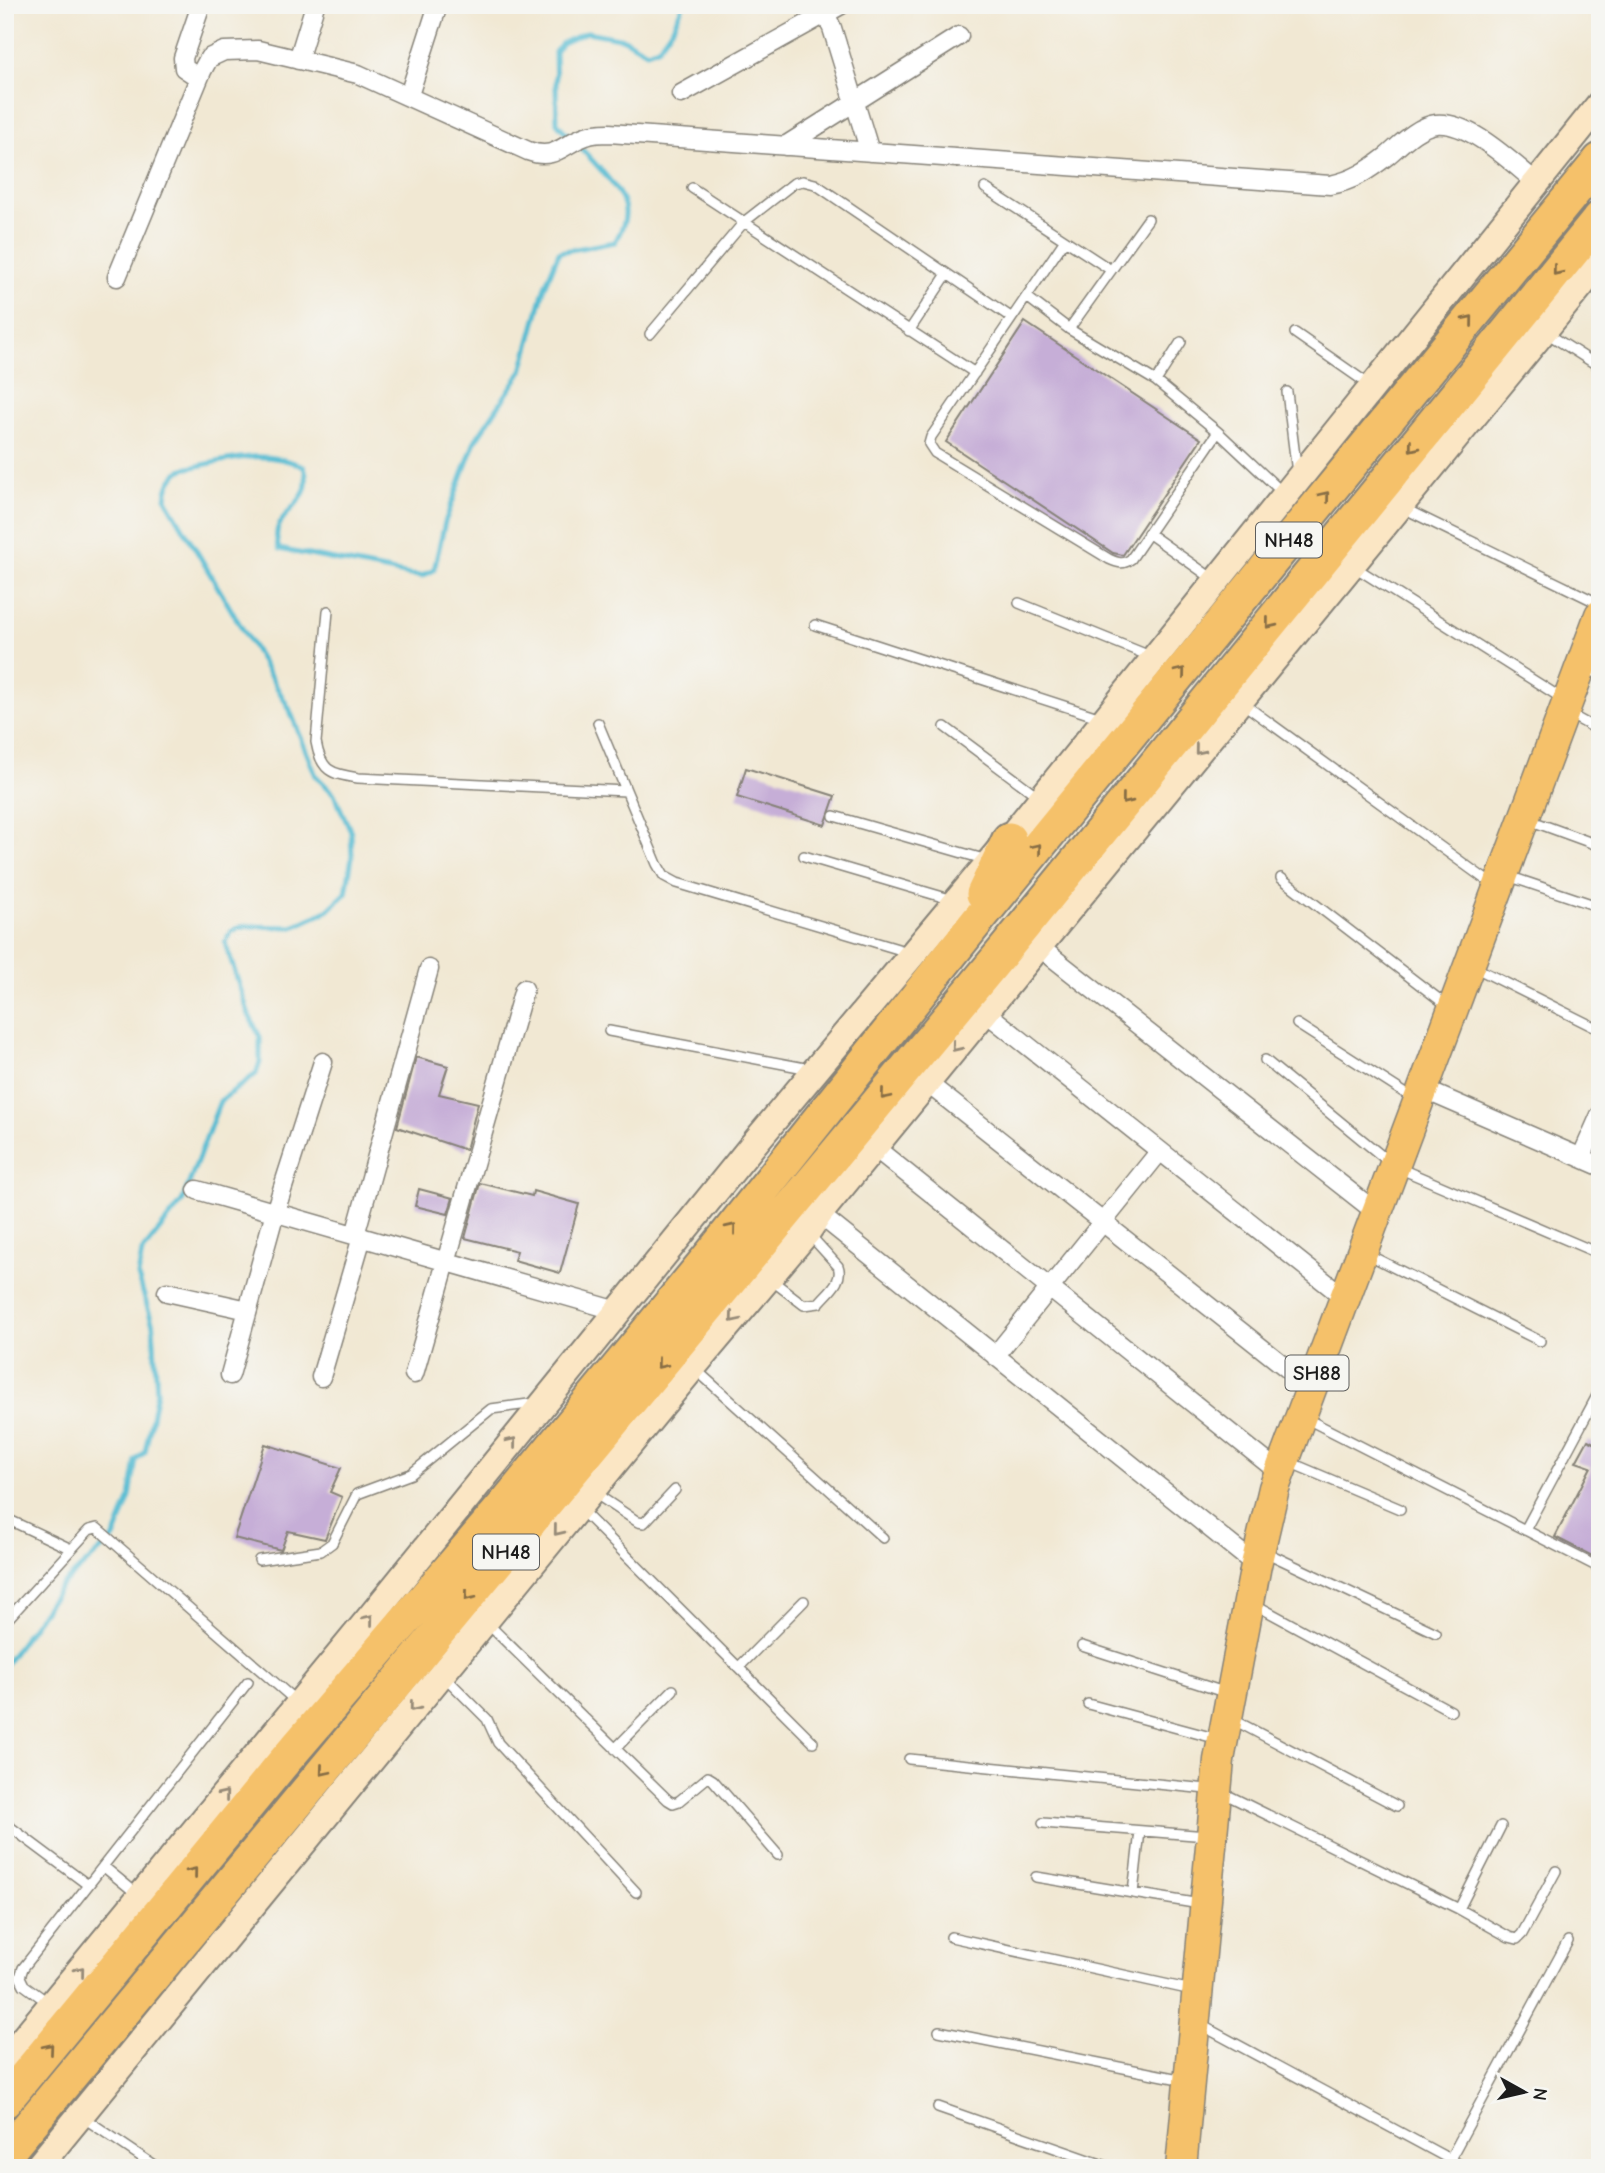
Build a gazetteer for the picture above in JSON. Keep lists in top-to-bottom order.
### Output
{
  "streets": {
    "highway": ["NH48"],
    "main road": ["SH88"]
  },
  "north": "right"
}
